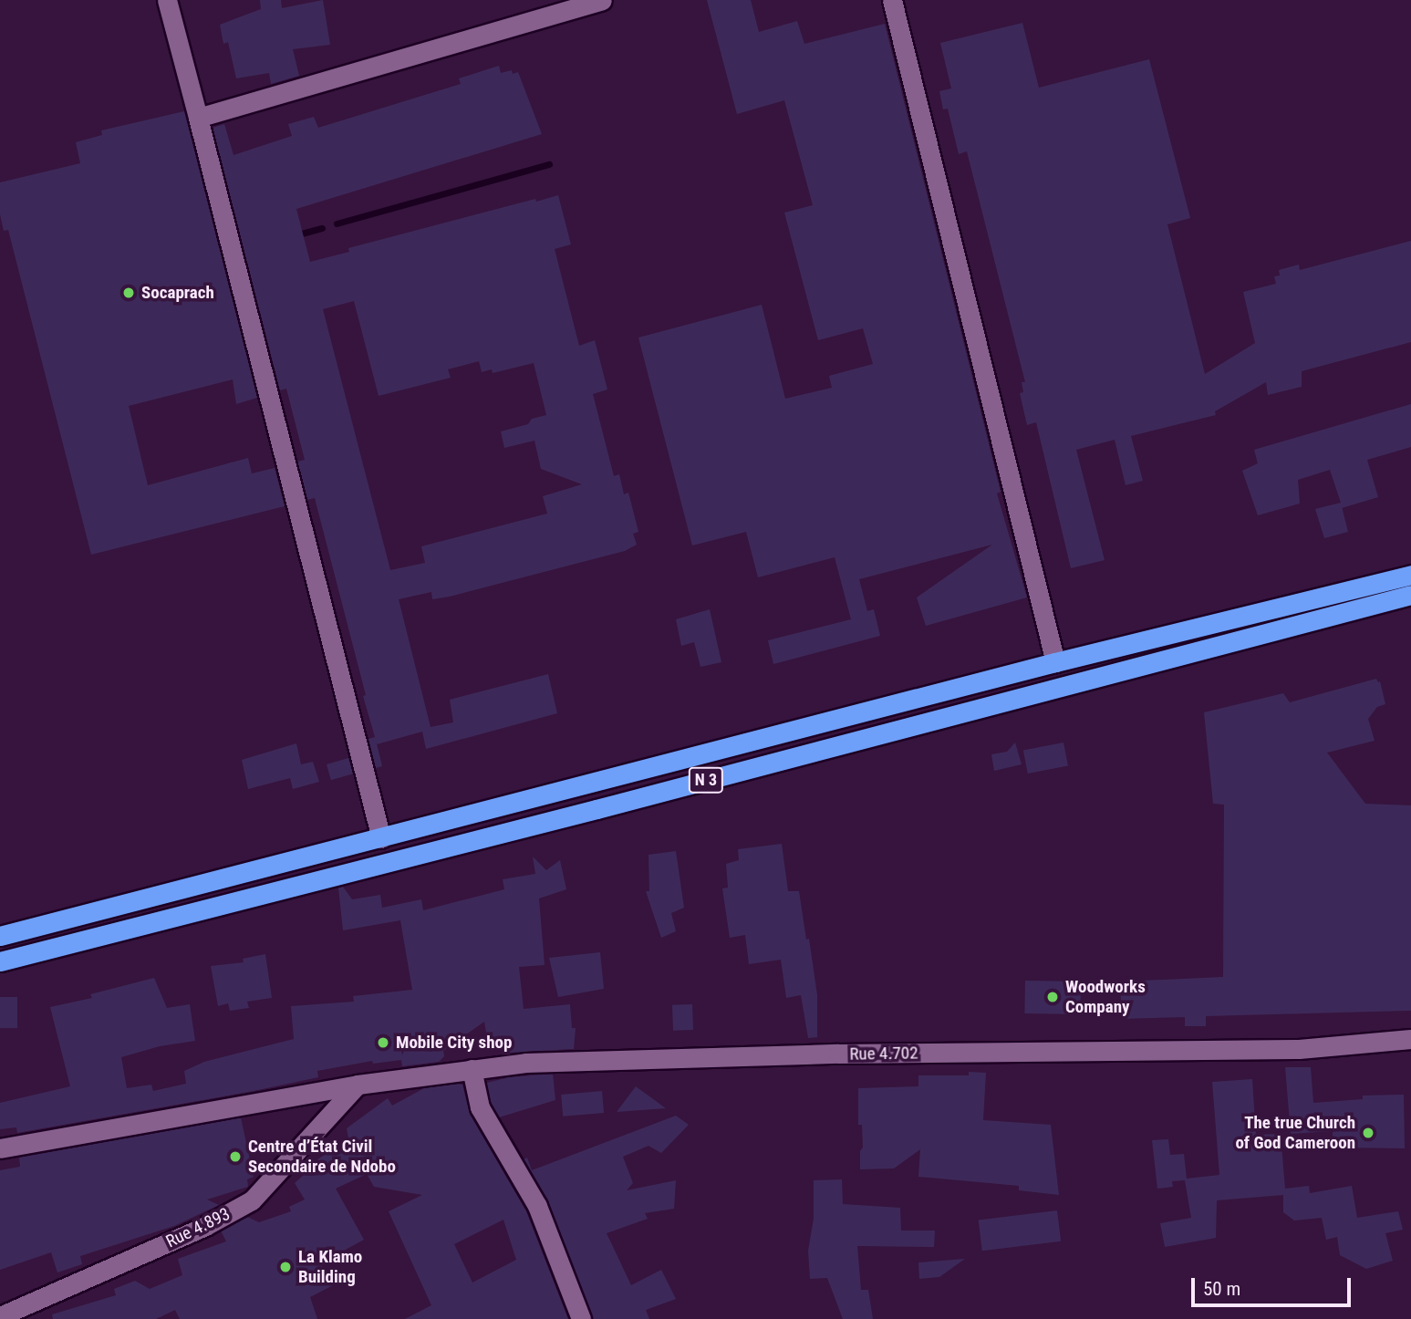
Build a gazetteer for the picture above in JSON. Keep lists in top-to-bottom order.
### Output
{
  "streets": {
    "highway": ["N 3"],
    "street": ["Rue 4.702", "Rue 4.893"]
  },
  "crossings": [
    ["Rue 4.702", "Rue 4.893"]
  ],
  "places": [
    "Socaprach",
    "Woodworks Company",
    "Mobile City shop",
    "The true Church of God Cameroon",
    "Centre d’État Civil Secondaire de Ndobo",
    "La Klamo Building"
  ],
  "scale_bar": "50 m"
}
